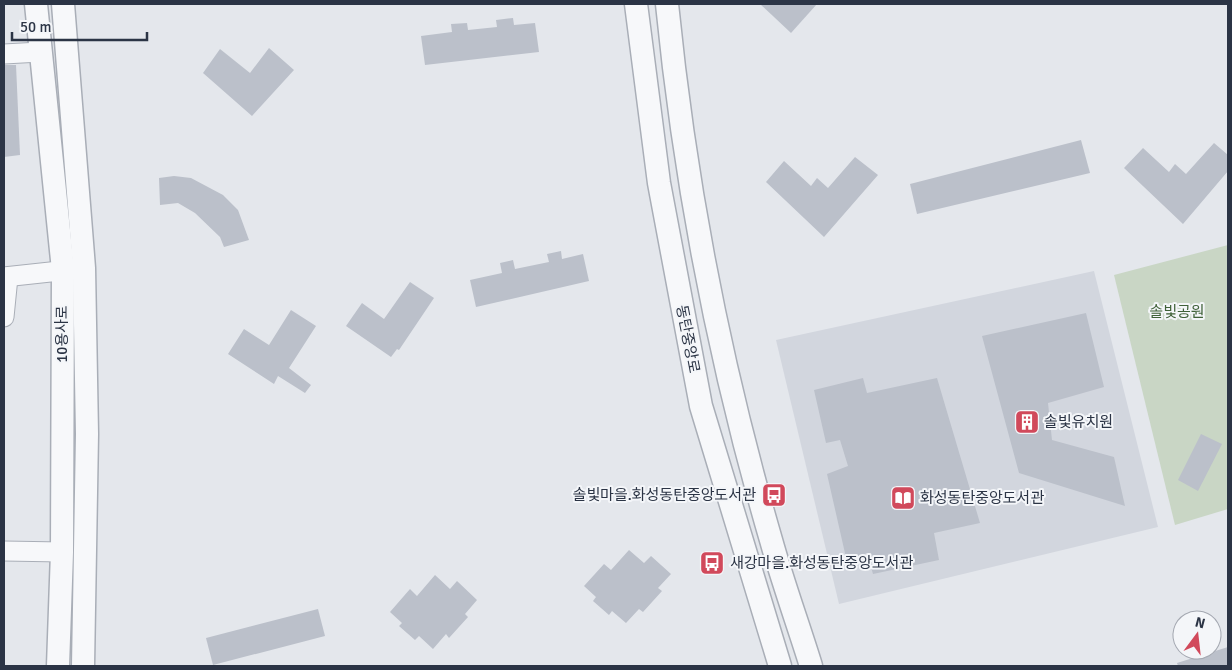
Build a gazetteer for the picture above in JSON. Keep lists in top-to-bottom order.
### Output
{
  "streets": {
    "street": ["10용사로", "동탄중앙로"]
  },
  "parks": ["솔빛공원"],
  "places": {
    "building": ["솔빛유치원"],
    "bus stop": ["솔빛마을.화성동탄중앙도서관", "새강마을.화성동탄중앙도서관"],
    "library": ["화성동탄중앙도서관"]
  },
  "scale_bar": "50 m",
  "north": "top"
}
